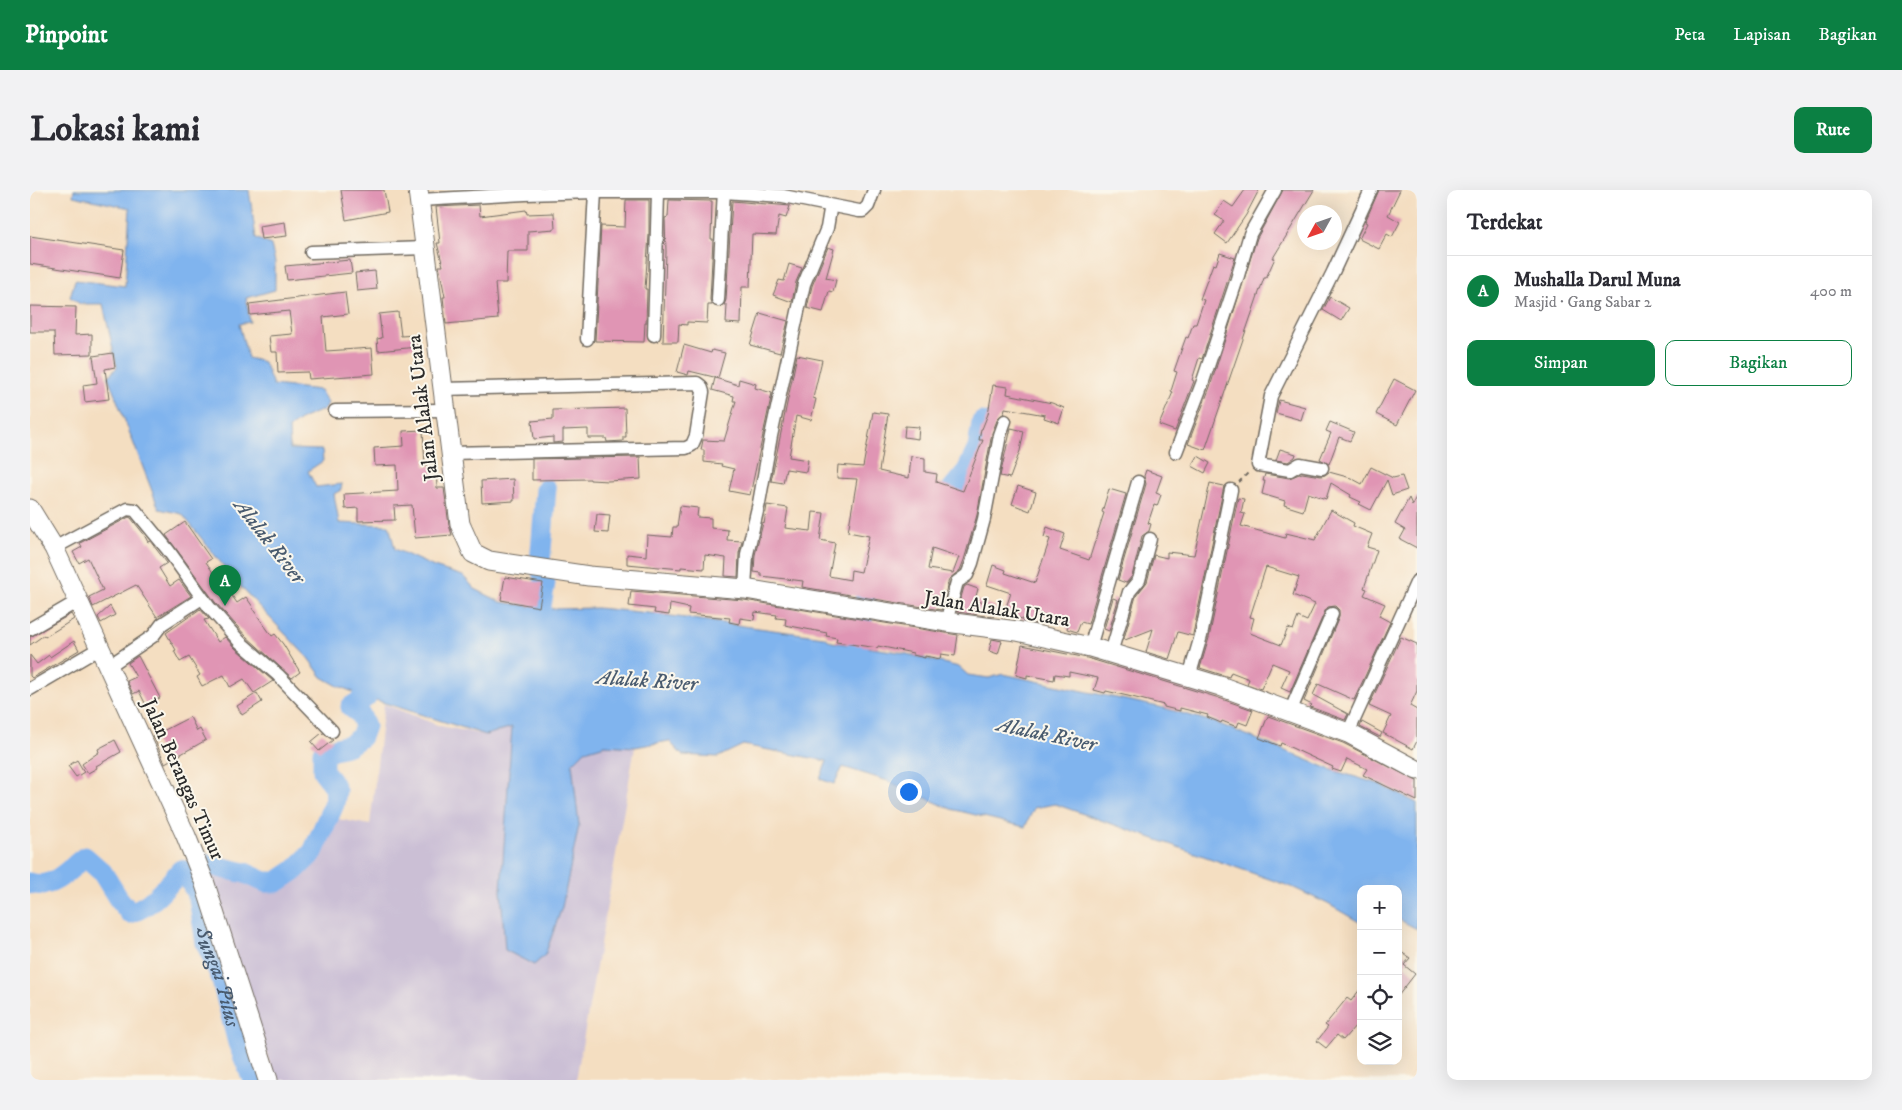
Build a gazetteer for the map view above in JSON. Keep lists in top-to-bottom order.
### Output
{
  "streets": {
    "main road": ["Jalan Alalak Utara", "Jalan Berangas Timur"]
  },
  "water": ["Alalak River", "Sungai Pilus"],
  "north": "bottom left",
  "page": {
    "header": "Pinpoint",
    "nav": ["Peta", "Lapisan", "Bagikan"],
    "buttons": [
      "Rute",
      ["Simpan", "Bagikan"]
    ],
    "title": "Lokasi kami",
    "heading": "Terdekat",
    "list": [
      {
        "mark": "A",
        "name": "Mushalla Darul Muna",
        "note": "Masjid · Gang Sabar 2",
        "value": "400 m"
      }
    ],
    "pins": "A",
    "map_buttons": ["+", "−"]
  }
}
